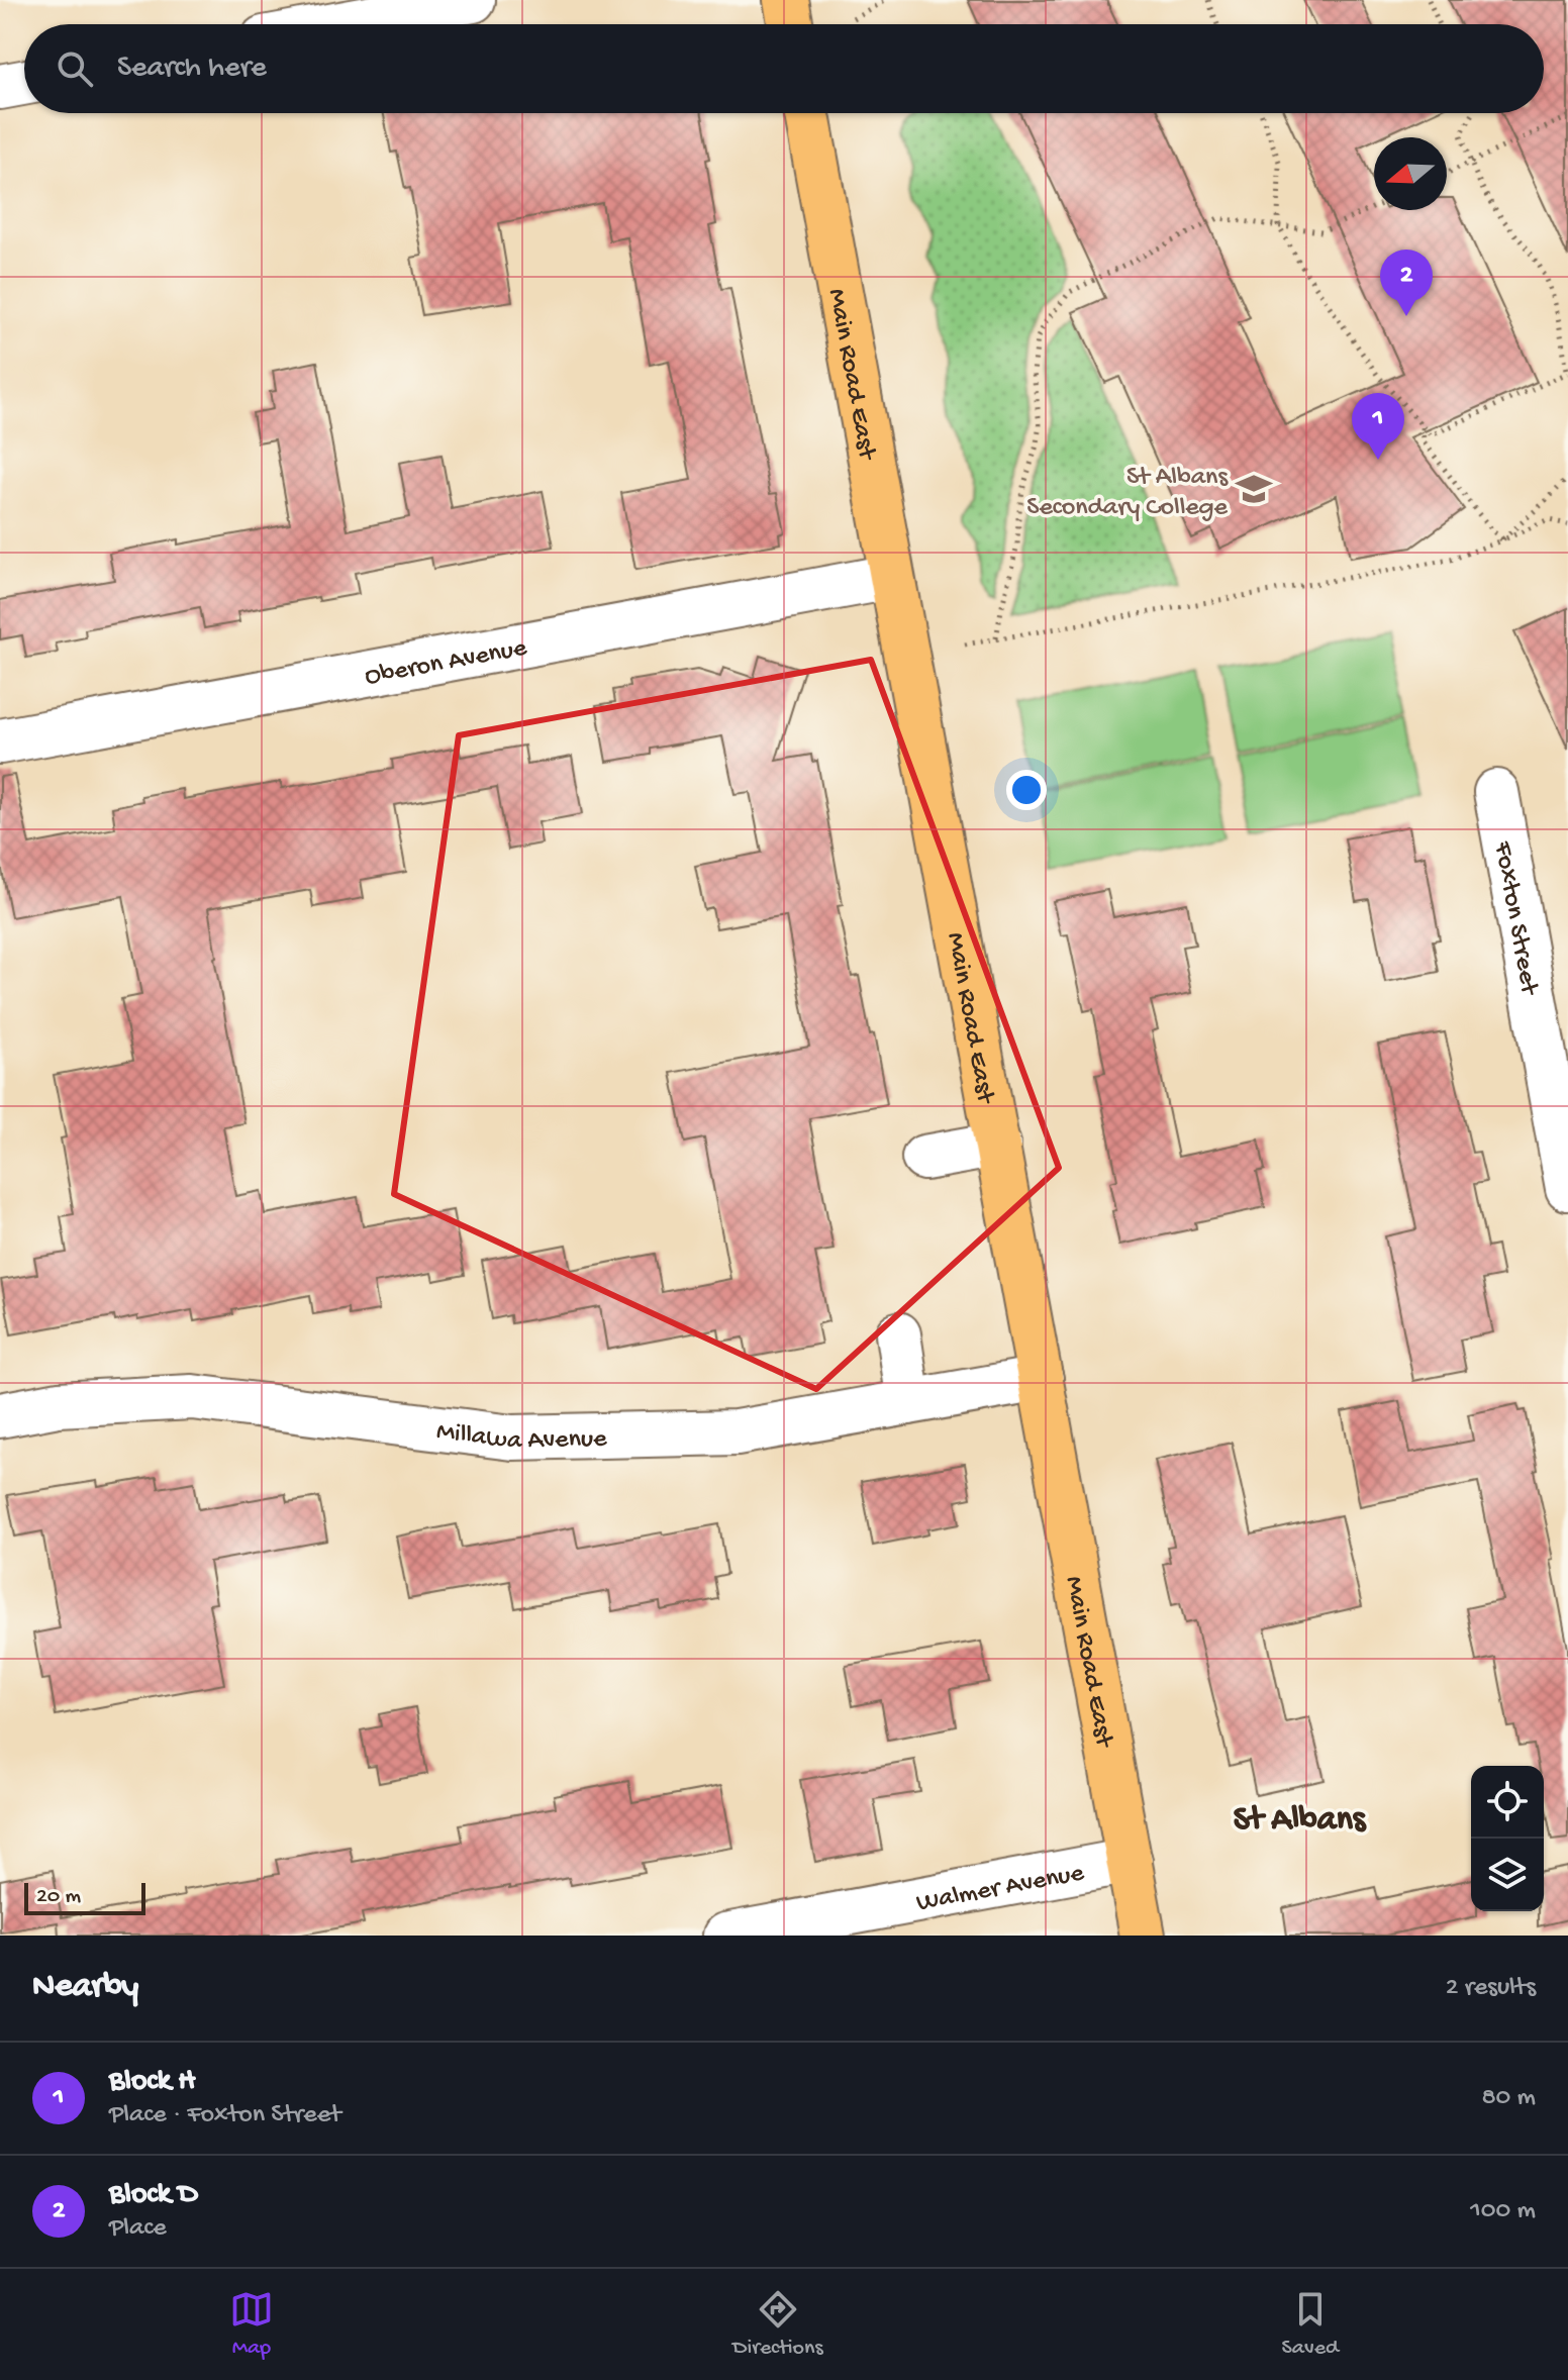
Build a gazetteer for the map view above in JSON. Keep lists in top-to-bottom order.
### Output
{
  "streets": {
    "main road": ["Main Road East"],
    "street": [
      "Oberon Avenue",
      "Foxton Street",
      "Millawa Avenue",
      "Walmer Avenue"
    ]
  },
  "crossings": [
    ["Main Road East", "Oberon Avenue"],
    ["Main Road East", "Millawa Avenue"],
    ["Main Road East", "Walmer Avenue"]
  ],
  "districts": ["St Albans"],
  "places": {
    "school or university": ["St Albans Secondary College"]
  },
  "scale_bar": "20 m",
  "north": "left",
  "page": {
    "search": "Search here",
    "pins": ["2", "1"],
    "scale": "20 m",
    "heading": ["Nearby", "2 results"],
    "list": [
      {
        "mark": "1",
        "name": "Block H",
        "note": "Place · Foxton Street",
        "value": "80 m"
      },
      {
        "mark": "2",
        "name": "Block D",
        "note": "Place",
        "value": "100 m"
      }
    ],
    "nav": ["Map", "Directions", "Saved"]
  }
}
